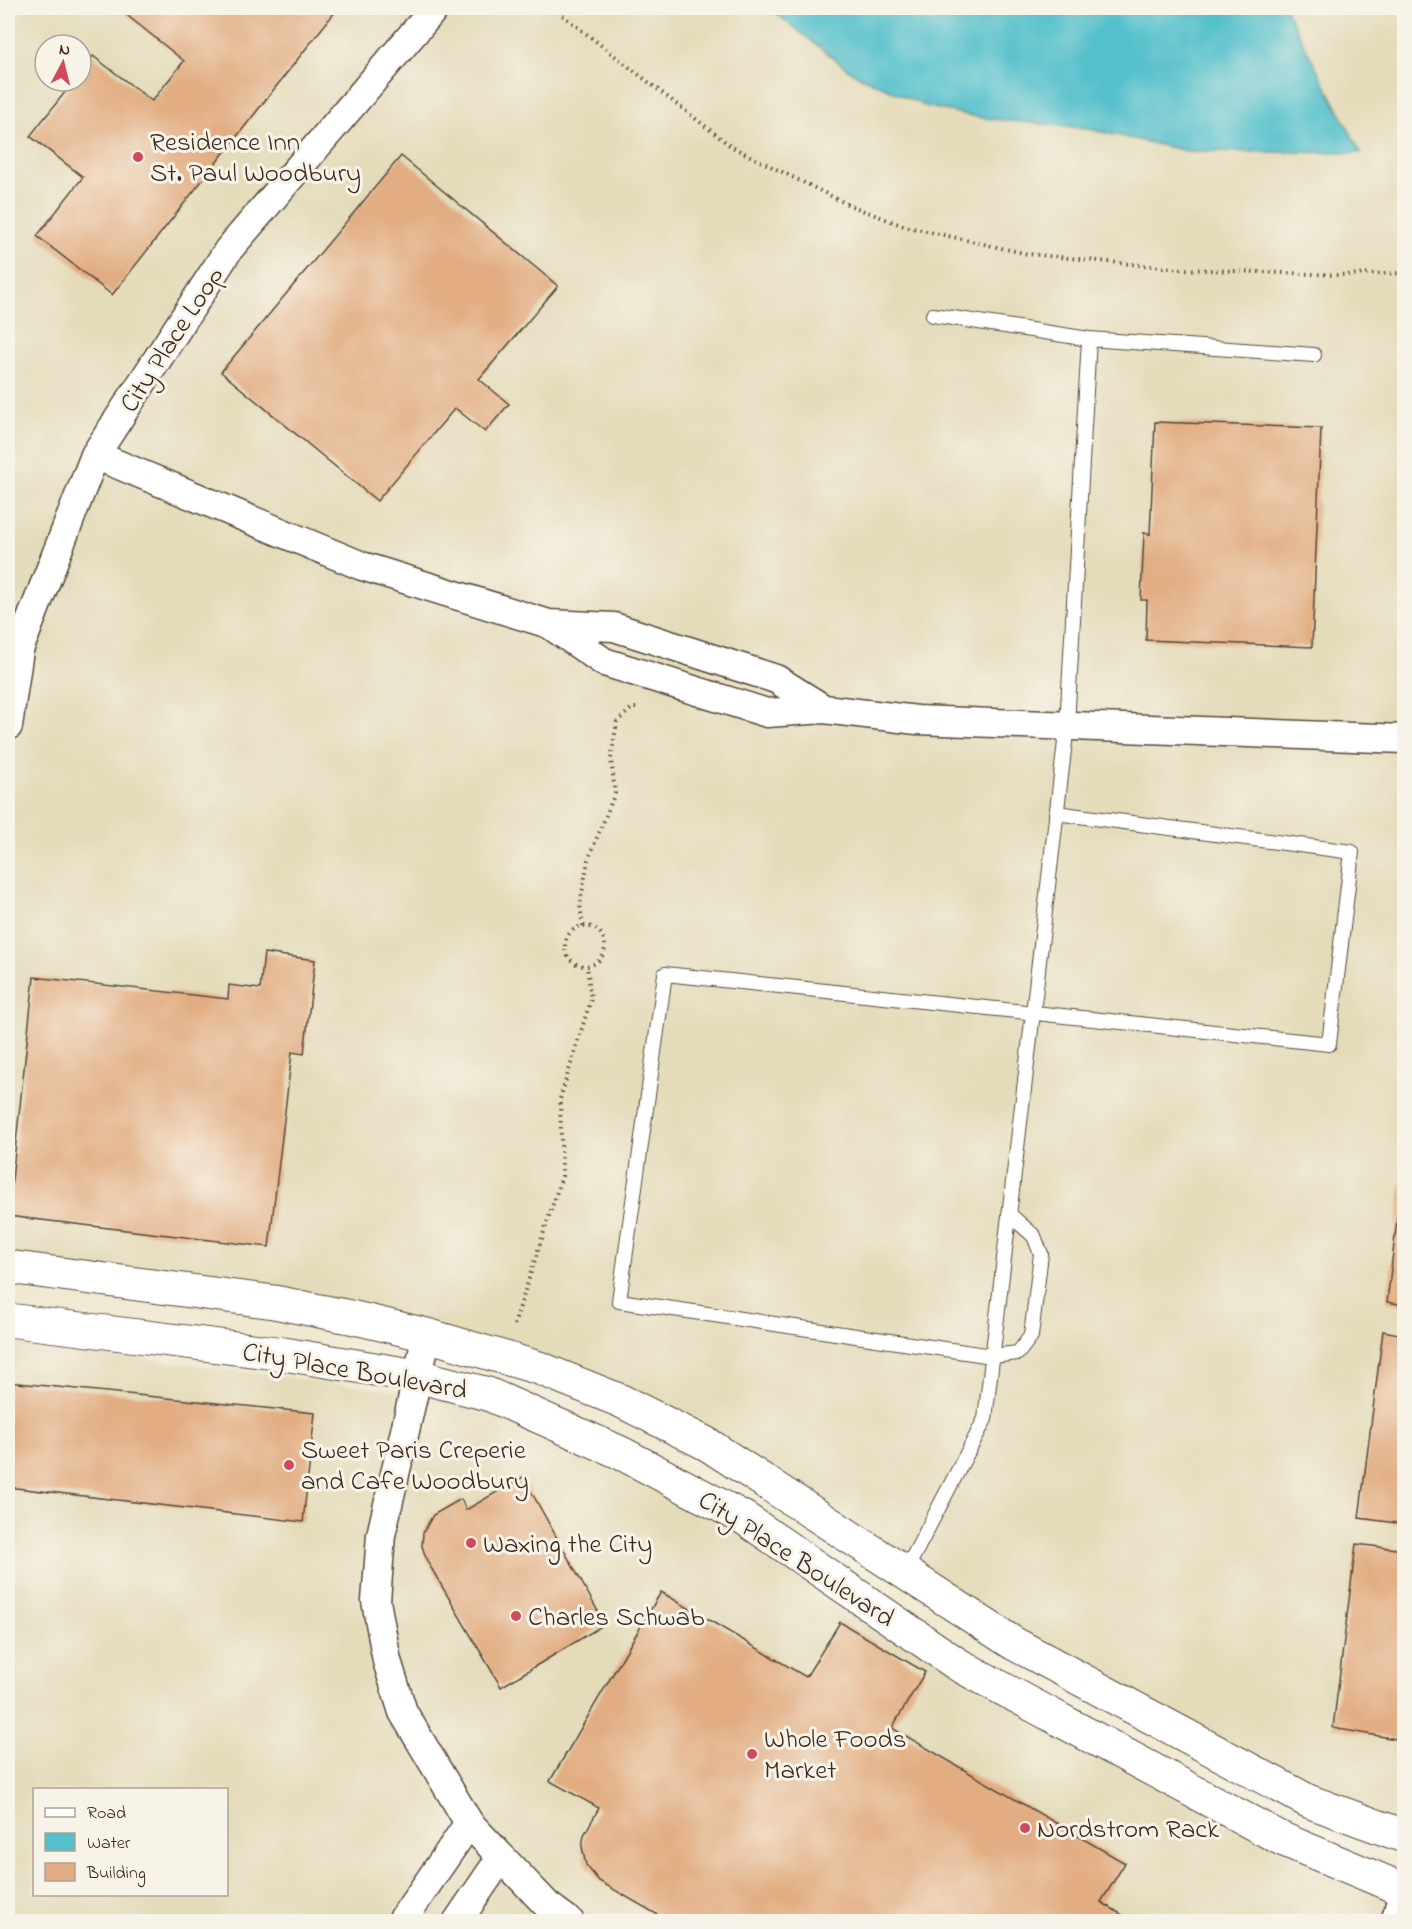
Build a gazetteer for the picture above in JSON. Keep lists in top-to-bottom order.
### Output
{
  "streets": {
    "street": ["City Place Loop", "City Place Boulevard"]
  },
  "places": [
    "Residence Inn St. Paul Woodbury",
    "Sweet Paris Creperie and Cafe Woodbury",
    "Waxing the City",
    "Charles Schwab",
    "Whole Foods Market",
    "Nordstrom Rack"
  ],
  "legend": ["Road", "Water", "Building"],
  "north": "top"
}
